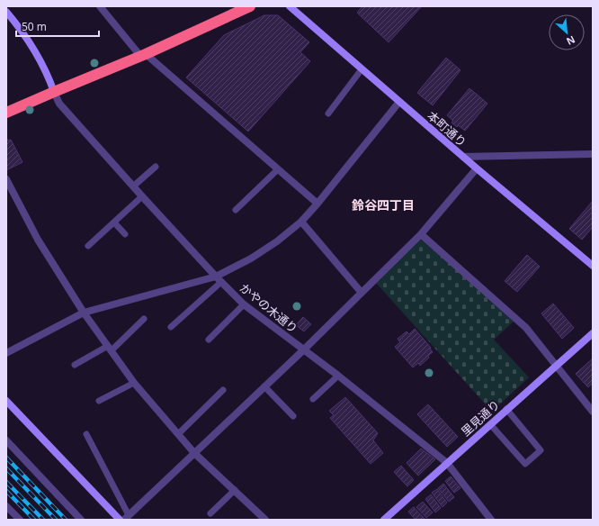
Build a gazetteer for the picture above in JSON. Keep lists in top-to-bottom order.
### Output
{
  "streets": {
    "street": ["本町通り", "かやの木通り", "里見通り"]
  },
  "crossings": [
    ["かやの木通り", "里見通り"]
  ],
  "districts": ["鈴谷四丁目"],
  "scale_bar": "50 m",
  "north": "bottom right"
}
